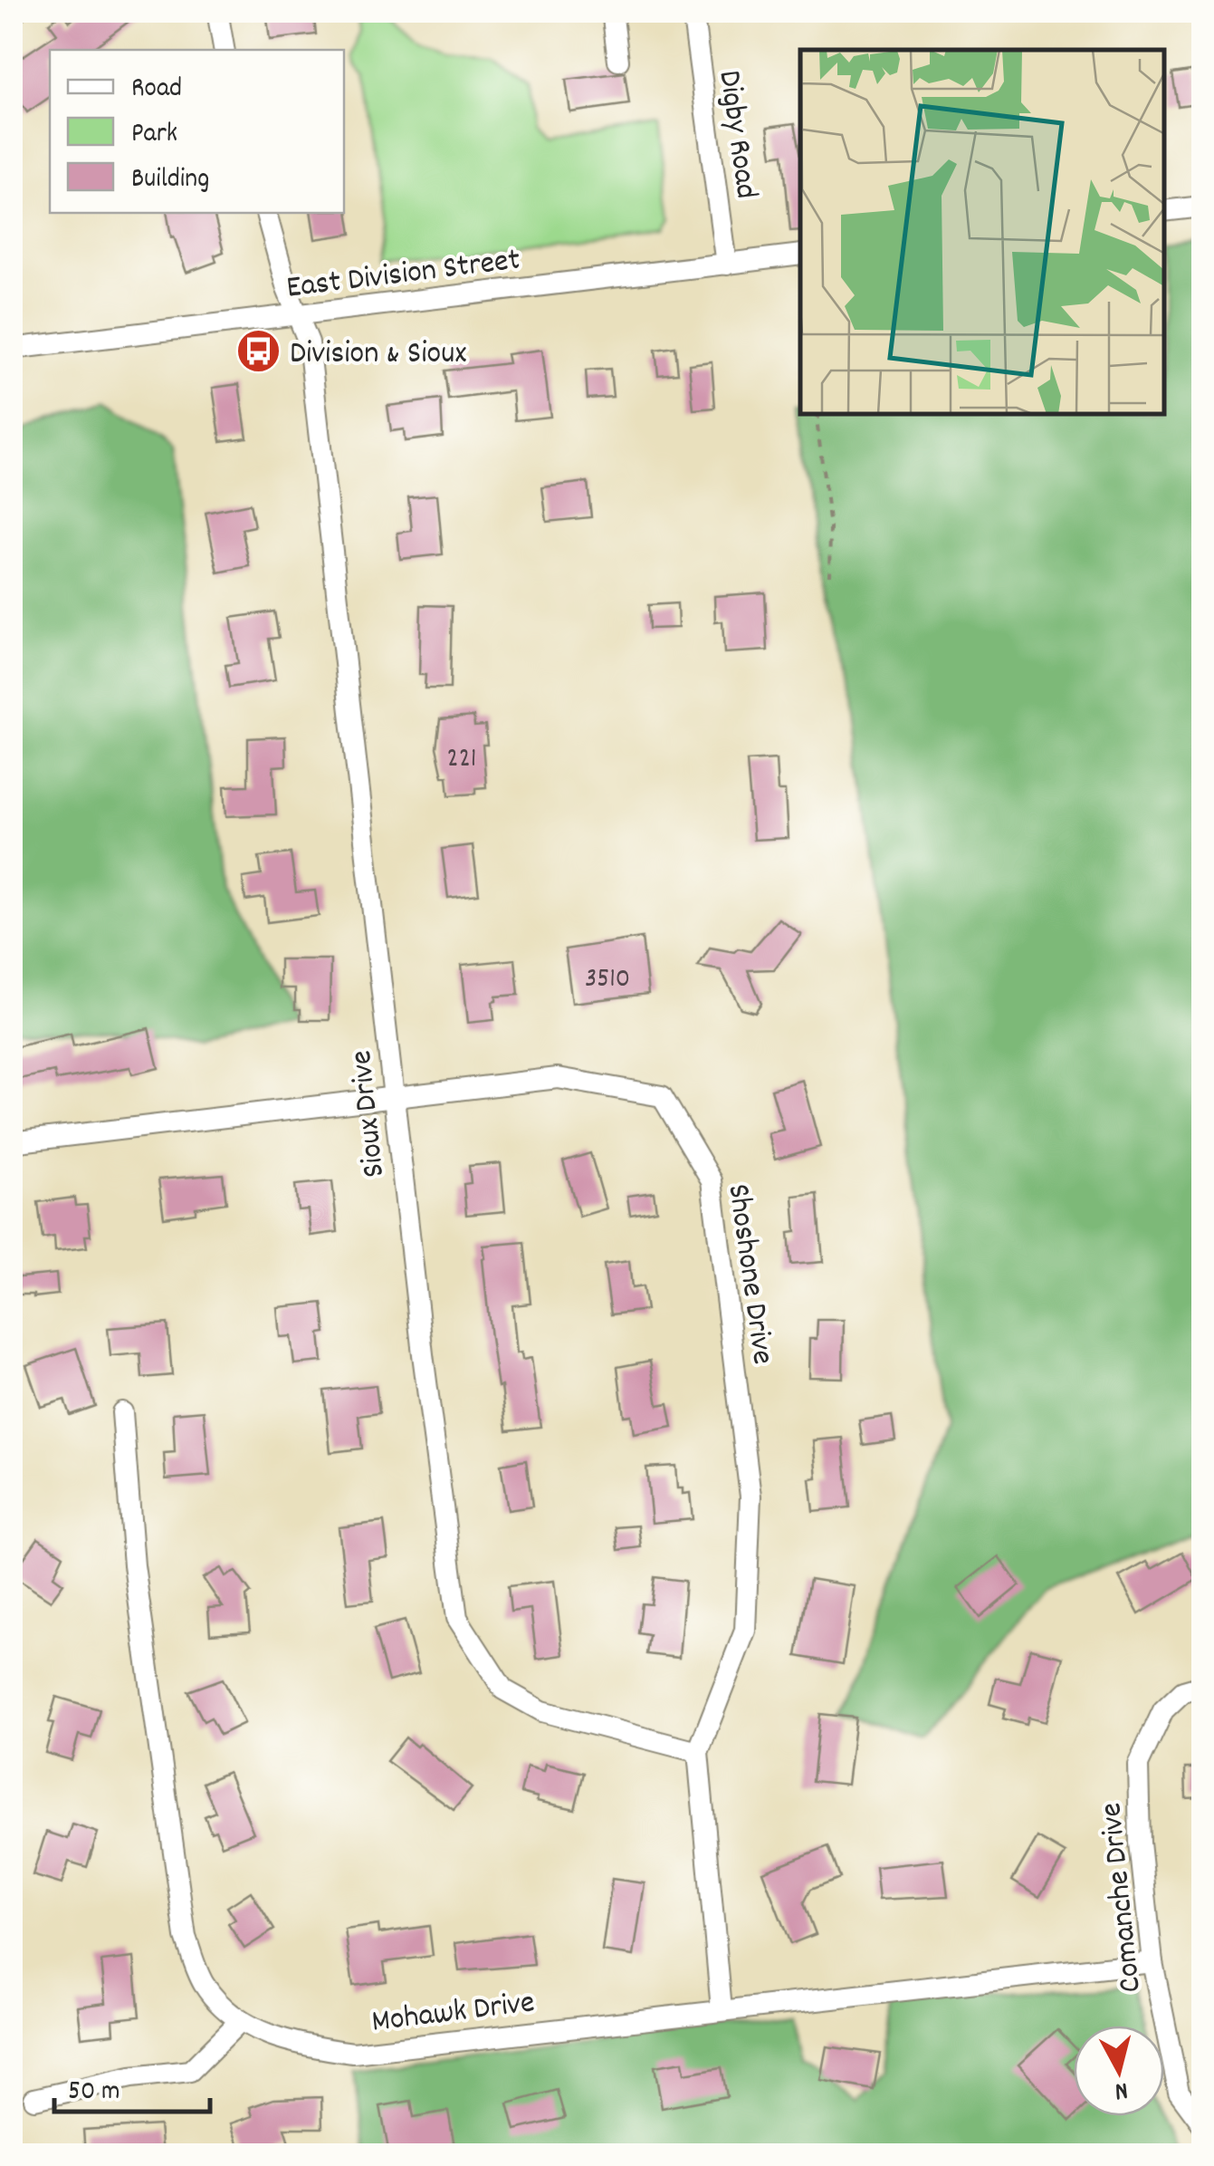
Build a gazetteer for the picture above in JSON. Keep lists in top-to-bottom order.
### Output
{
  "streets": {
    "street": [
      "Digby Road",
      "East Division Street",
      "Sioux Drive",
      "Shoshone Drive",
      "Comanche Drive",
      "Mohawk Drive"
    ]
  },
  "crossings": [
    ["Digby Road", "East Division Street"],
    ["East Division Street", "Sioux Drive"],
    ["Sioux Drive", "Shoshone Drive"],
    ["Shoshone Drive", "Mohawk Drive"],
    ["Comanche Drive", "Mohawk Drive"]
  ],
  "places": {
    "bus stop": ["Division & Sioux"]
  },
  "house_numbers": ["221", "3510"],
  "legend": ["Road", "Park", "Building"],
  "scale_bar": "50 m",
  "north": "bottom"
}
